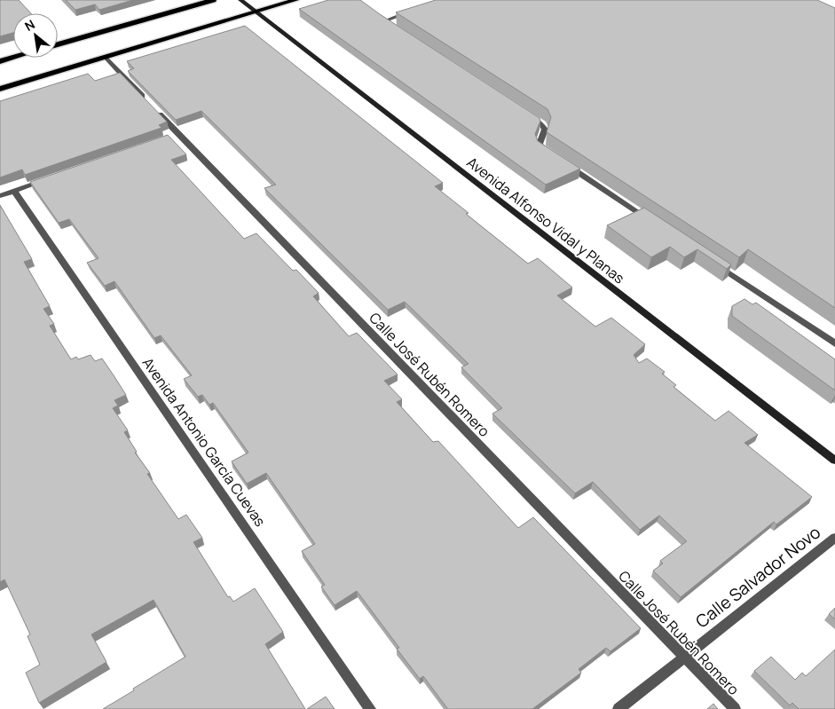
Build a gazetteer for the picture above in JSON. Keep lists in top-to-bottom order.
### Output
{
  "streets": {
    "main road": ["Avenida Alfonso Vidal y Planas"],
    "street": ["Calle José Rubén Romero", "Avenida Antonio García Cuevas", "Calle Salvador Novo"]
  },
  "crossings": [
    ["Calle José Rubén Romero", "Calle Salvador Novo"]
  ],
  "north": "top left"
}
